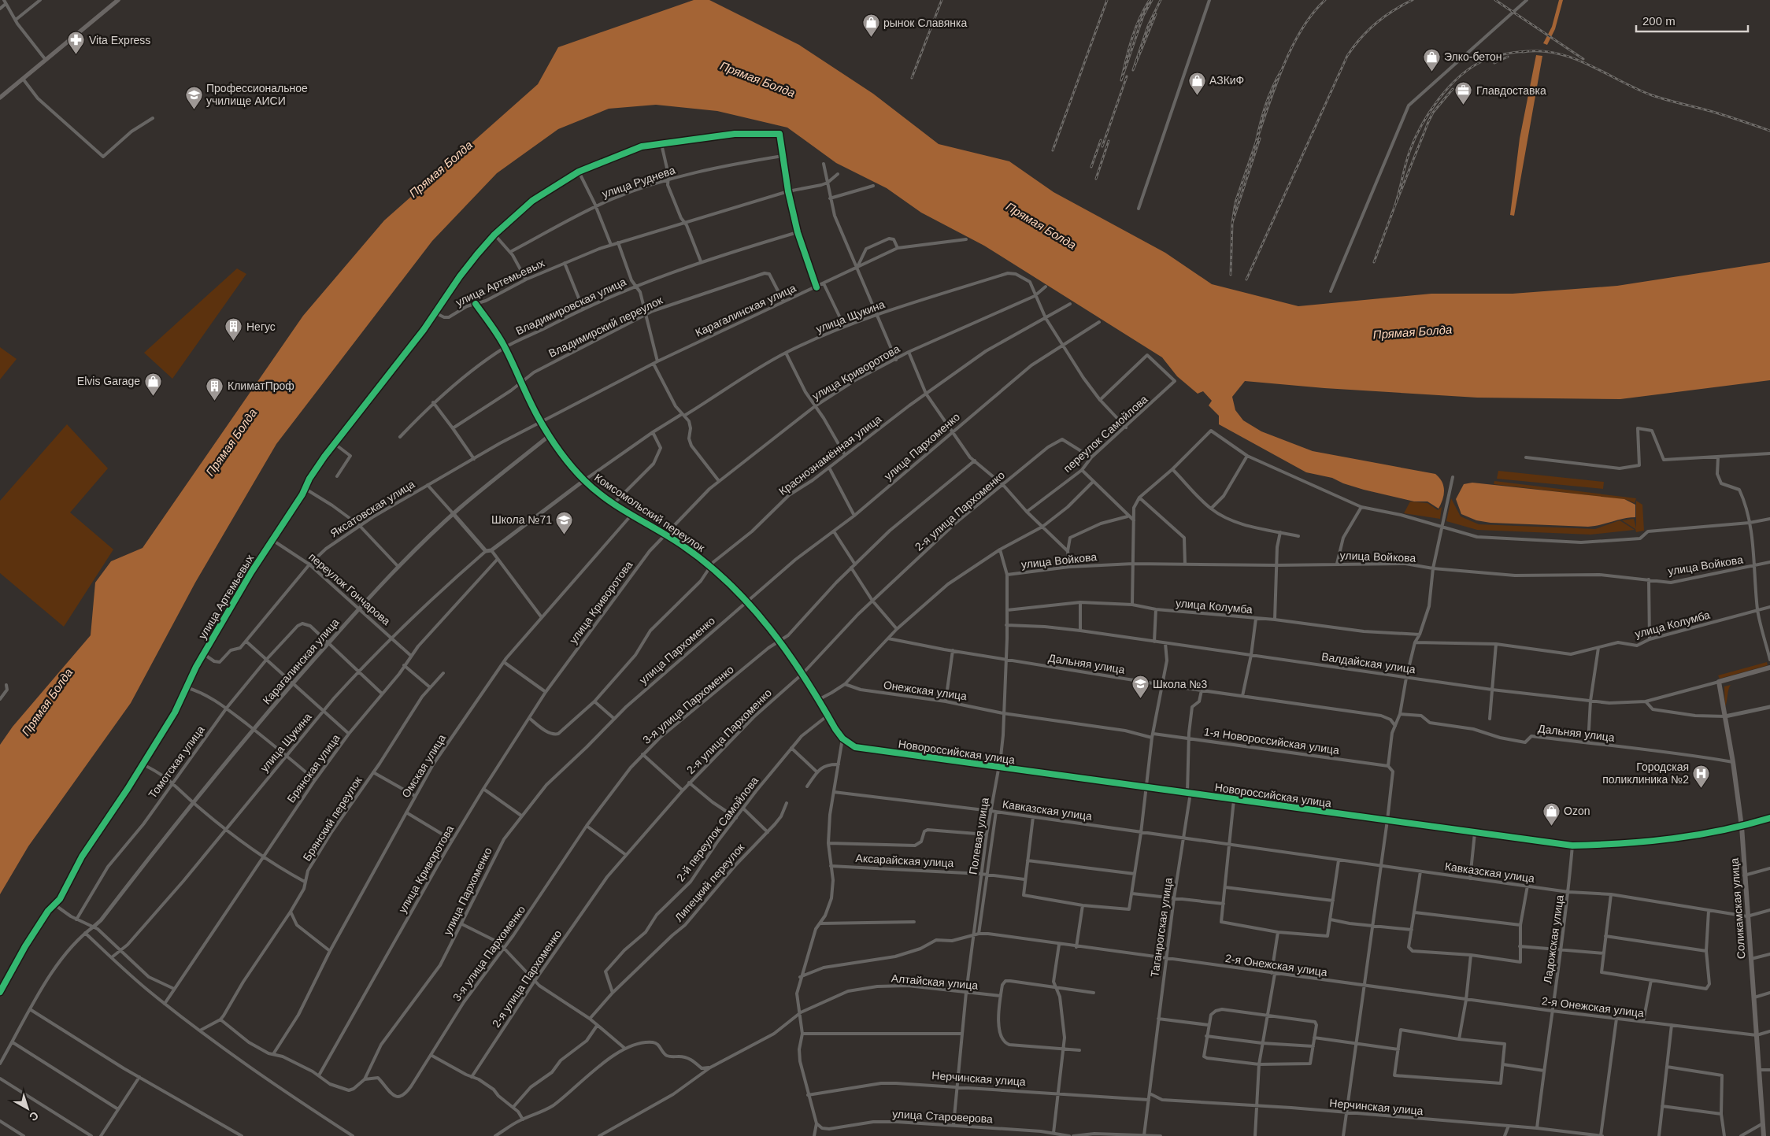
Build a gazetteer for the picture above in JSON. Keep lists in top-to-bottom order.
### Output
{
  "streets": {
    "main road": ["Соликамская улица"],
    "street": [
      "улица Руднева",
      "улица Артемьевых",
      "Владимировская улица",
      "Карагалинская улица",
      "улица Щукина",
      "Владимирский переулок",
      "улица Криворотова",
      "переулок Самойлова",
      "улица Пархоменко",
      "Краснознамённая улица",
      "Яксатовская улица",
      "2-я улица Пархоменко",
      "Комсомольский переулок",
      "улица Войкова",
      "переулок Гончарова",
      "улица Колумба",
      "Валдайская улица",
      "Дальняя улица",
      "Онежская улица",
      "3-я улица Пархоменко",
      "1-я Новороссийская улица",
      "Новороссийская улица",
      "Томотская улица",
      "Омская улица",
      "Брянская улица",
      "Кавказская улица",
      "Брянский переулок",
      "2-й переулок Самойлова",
      "Полевая улица",
      "Аксарайская улица",
      "Липецкий переулок",
      "Таганрогская улица",
      "Ладожская улица",
      "2-я Онежская улица",
      "Алтайская улица",
      "Нерчинская улица",
      "улица Староверова"
    ]
  },
  "crossings": [
    ["улица Артемьевых", "Яксатовская улица"],
    ["улица Артемьевых", "переулок Гончарова"],
    ["Карагалинская улица", "Владимирский переулок"],
    ["Карагалинская улица", "Яксатовская улица"],
    ["Карагалинская улица", "Комсомольский переулок"],
    ["Карагалинская улица", "переулок Гончарова"],
    ["Карагалинская улица", "Томотская улица"],
    ["улица Щукина", "улица Криворотова"],
    ["улица Щукина", "Комсомольский переулок"],
    ["улица Щукина", "переулок Гончарова"],
    ["улица Криворотова", "Краснознамённая улица"],
    ["улица Криворотова", "Комсомольский переулок"],
    ["переулок Самойлова", "2-я улица Пархоменко"],
    ["улица Пархоменко", "Комсомольский переулок"],
    ["улица Пархоменко", "3-я улица Пархоменко"],
    ["Краснознамённая улица", "Комсомольский переулок"],
    ["Яксатовская улица", "переулок Гончарова"],
    ["2-я улица Пархоменко", "Комсомольский переулок"],
    ["Комсомольский переулок", "3-я улица Пархоменко"],
    ["Комсомольский переулок", "Новороссийская улица"],
    ["Комсомольский переулок", "Омская улица"],
    ["улица Войкова", "Полевая улица"],
    ["переулок Гончарова", "Брянская улица"],
    ["улица Колумба", "Полевая улица"],
    ["Валдайская улица", "Полевая улица"],
    ["Валдайская улица", "Соликамская улица"],
    ["Дальняя улица", "Полевая улица"],
    ["Дальняя улица", "Соликамская улица"],
    ["Дальняя улица", "Таганрогская улица"],
    ["Онежская улица", "Полевая улица"],
    ["1-я Новороссийская улица", "Таганрогская улица"],
    ["Новороссийская улица", "2-й переулок Самойлова"],
    ["Новороссийская улица", "Полевая улица"],
    ["Новороссийская улица", "Соликамская улица"],
    ["Новороссийская улица", "Таганрогская улица"],
    ["Новороссийская улица", "Ладожская улица"],
    ["Кавказская улица", "Полевая улица"],
    ["Кавказская улица", "Соликамская улица"],
    ["Кавказская улица", "Таганрогская улица"],
    ["Кавказская улица", "Ладожская улица"],
    ["2-й переулок Самойлова", "Липецкий переулок"],
    ["Полевая улица", "Аксарайская улица"],
    ["Полевая улица", "2-я Онежская улица"],
    ["Полевая улица", "Алтайская улица"],
    ["Полевая улица", "Нерчинская улица"],
    ["Полевая улица", "улица Староверова"],
    ["Соликамская улица", "2-я Онежская улица"],
    ["Таганрогская улица", "2-я Онежская улица"],
    ["Таганрогская улица", "Нерчинская улица"],
    ["Ладожская улица", "2-я Онежская улица"],
    ["Ладожская улица", "Нерчинская улица"]
  ],
  "water": ["Прямая Болда"],
  "places": {
    "shop": [
      "рынок Славянка",
      "Элко-бетон",
      "АЗКиФ",
      "Elvis Garage",
      "Ozon"
    ],
    "pharmacy": ["Vita Express"],
    "office": ["Главдоставка"],
    "school or university": ["Профессиональное училище АИСИ", "Школа №71", "Школа №3"],
    "building": ["Негус", "КлиматПроф"],
    "hospital": ["Городская поликлиника №2"]
  },
  "scale_bar": "200 m",
  "north": "bottom right"
}
